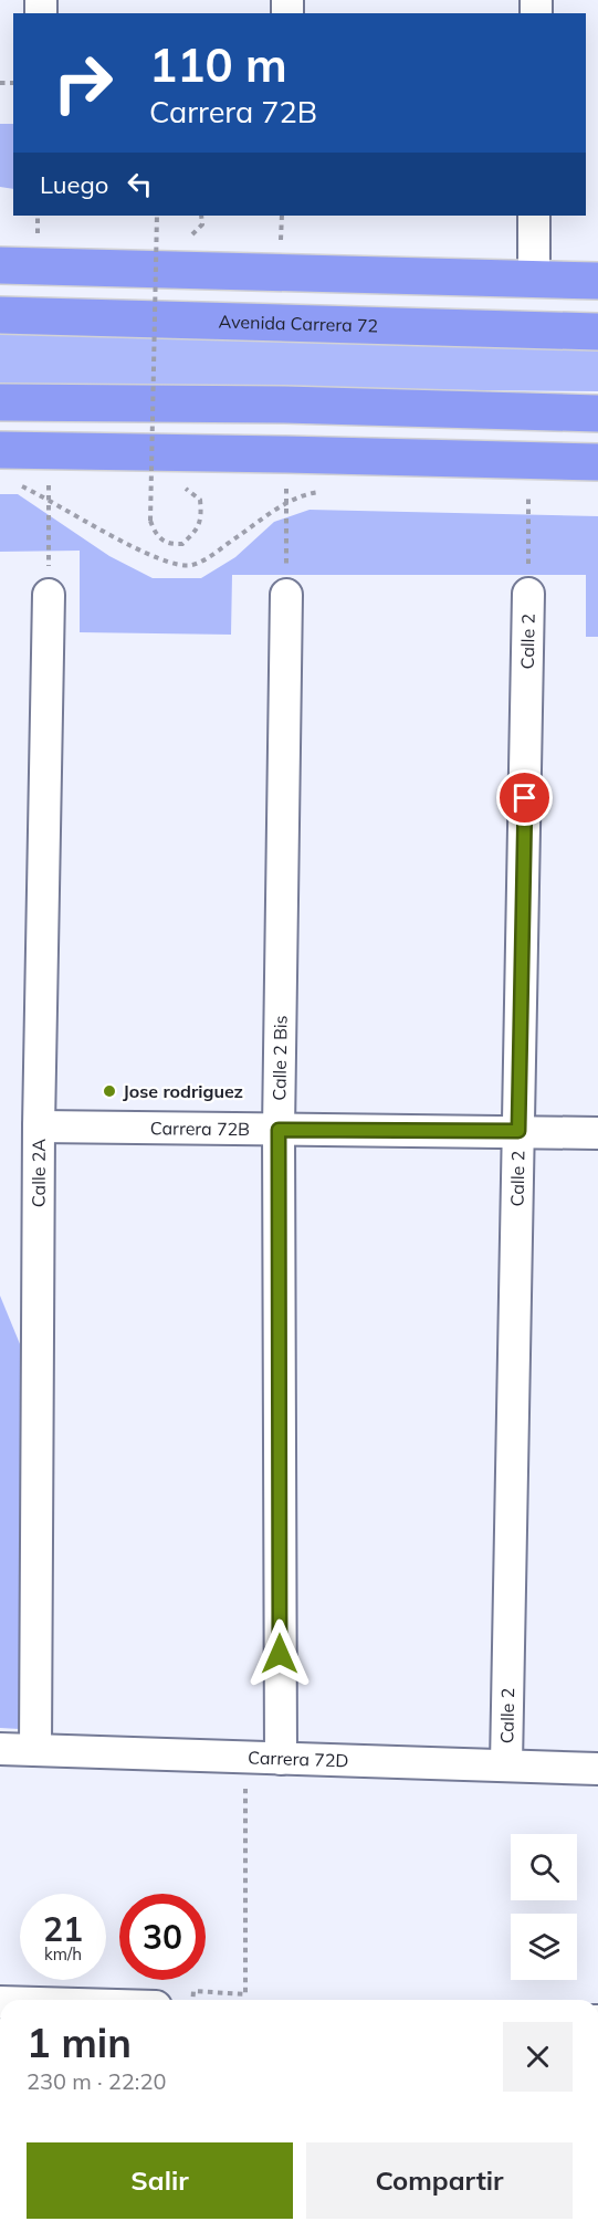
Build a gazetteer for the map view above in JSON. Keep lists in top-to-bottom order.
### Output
{
  "streets": {
    "highway": ["Avenida Carrera 72"],
    "street": [
      "Calle 2",
      "Calle 2 Bis",
      "Carrera 72B",
      "Calle 2A",
      "Carrera 72D"
    ]
  },
  "crossings": [
    ["Calle 2", "Carrera 72B"],
    ["Calle 2", "Carrera 72D"],
    ["Calle 2 Bis", "Carrera 72B"],
    ["Calle 2 Bis", "Carrera 72D"],
    ["Carrera 72B", "Calle 2A"],
    ["Calle 2A", "Carrera 72D"]
  ],
  "places": ["Jose rodriguez"],
  "page": {
    "turn": ["110 m", "Carrera 72B"],
    "then": "Luego",
    "speed": "21 km/h",
    "limit": "30",
    "heading": ["1 min", "230 m · 22:20"],
    "buttons": ["Salir", "Compartir"]
  }
}
